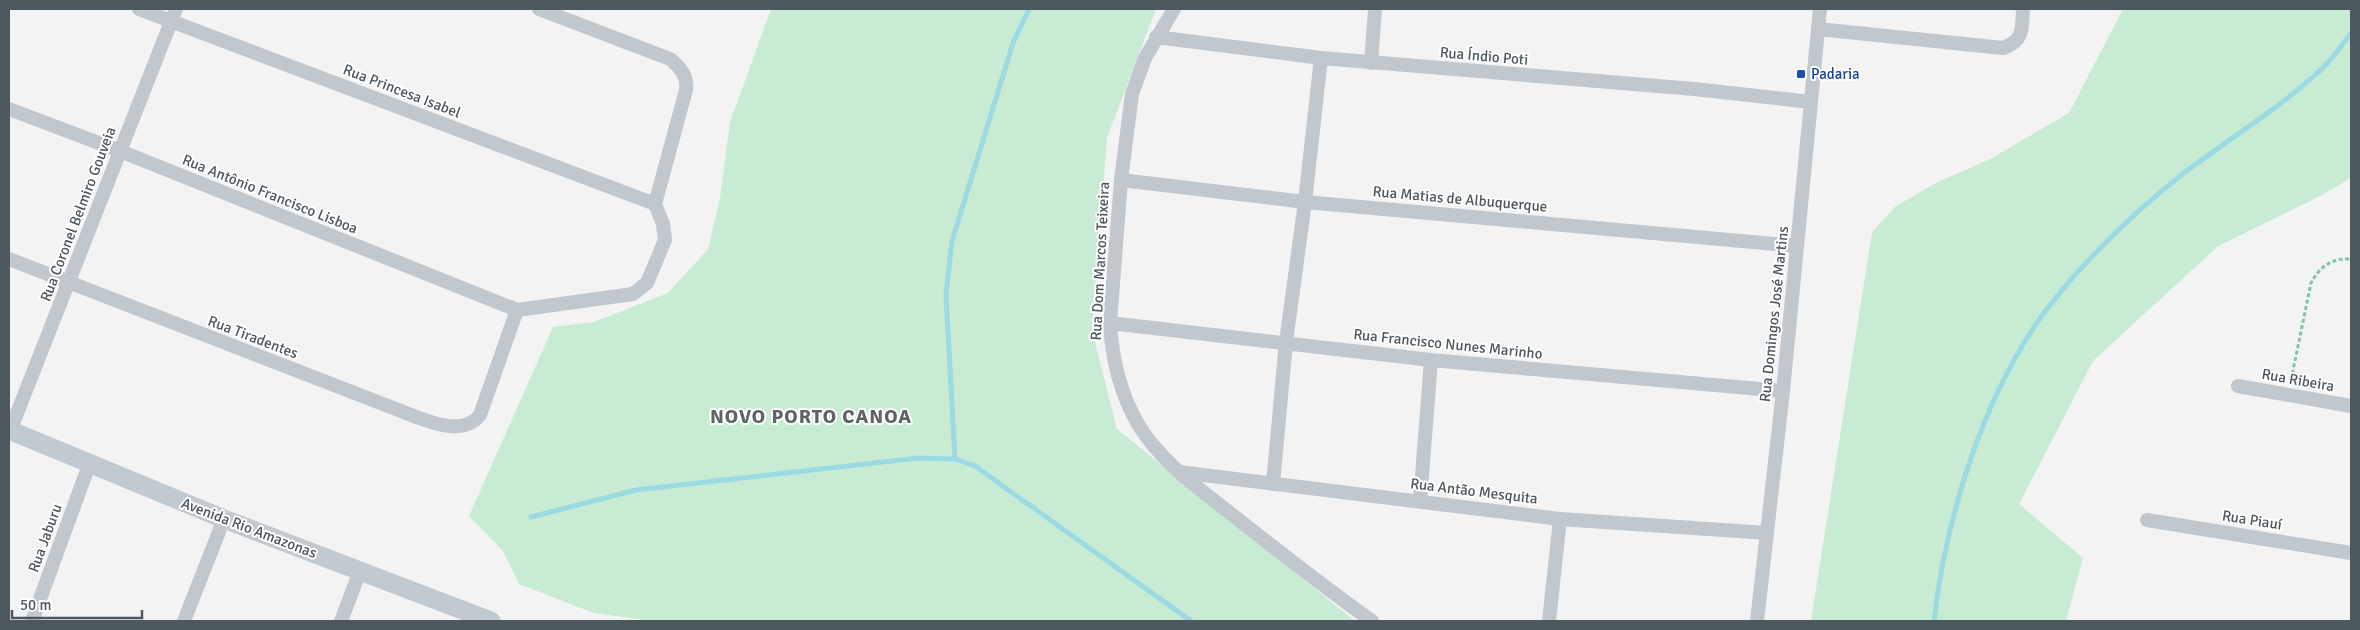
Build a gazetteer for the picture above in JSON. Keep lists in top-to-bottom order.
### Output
{
  "streets": {
    "street": [
      "Rua Índio Poti",
      "Rua Princesa Isabel",
      "Rua Antônio Francisco Lisboa",
      "Rua Matias de Albuquerque",
      "Rua Coronel Belmiro Gouveia",
      "Rua Dom Marcos Teixeira",
      "Rua Domingos José Martins",
      "Rua Tiradentes",
      "Rua Francisco Nunes Marinho",
      "Rua Ribeira",
      "Rua Antão Mesquita",
      "Rua Piauí",
      "Avenida Rio Amazonas",
      "Rua Jaburu"
    ]
  },
  "crossings": [
    ["Rua Índio Poti", "Rua Dom Marcos Teixeira"],
    ["Rua Índio Poti", "Rua Domingos José Martins"],
    ["Rua Princesa Isabel", "Rua Coronel Belmiro Gouveia"],
    ["Rua Antônio Francisco Lisboa", "Rua Coronel Belmiro Gouveia"],
    ["Rua Antônio Francisco Lisboa", "Rua Tiradentes"],
    ["Rua Matias de Albuquerque", "Rua Dom Marcos Teixeira"],
    ["Rua Matias de Albuquerque", "Rua Domingos José Martins"],
    ["Rua Coronel Belmiro Gouveia", "Rua Tiradentes"],
    ["Rua Coronel Belmiro Gouveia", "Avenida Rio Amazonas"],
    ["Rua Dom Marcos Teixeira", "Rua Francisco Nunes Marinho"],
    ["Rua Dom Marcos Teixeira", "Rua Antão Mesquita"],
    ["Rua Domingos José Martins", "Rua Francisco Nunes Marinho"],
    ["Rua Domingos José Martins", "Rua Antão Mesquita"],
    ["Avenida Rio Amazonas", "Rua Jaburu"]
  ],
  "districts": ["NOVO PORTO CANOA"],
  "places": {
    "transit": ["Padaria"]
  },
  "scale_bar": "50 m"
}
